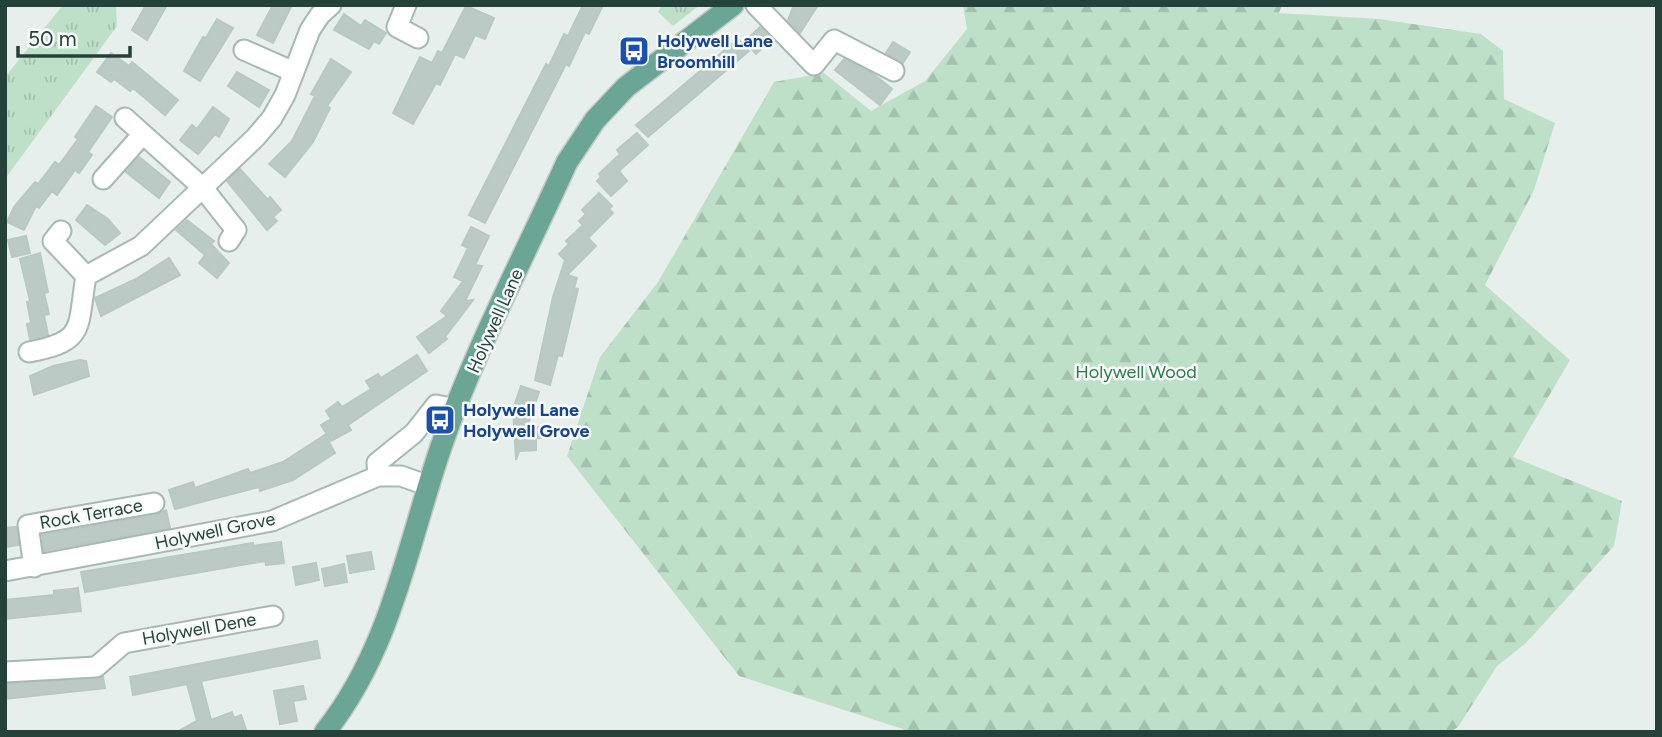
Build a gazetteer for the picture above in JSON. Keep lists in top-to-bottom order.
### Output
{
  "streets": {
    "main road": ["Holywell Lane"],
    "street": ["Rock Terrace", "Holywell Grove", "Holywell Dene"]
  },
  "crossings": [
    ["Holywell Lane", "Holywell Grove"],
    ["Rock Terrace", "Holywell Grove"]
  ],
  "parks": ["Holywell Wood"],
  "places": {
    "bus stop": ["Holywell Lane Broomhill", "Holywell Lane Holywell Grove"]
  },
  "scale_bar": "50 m"
}
